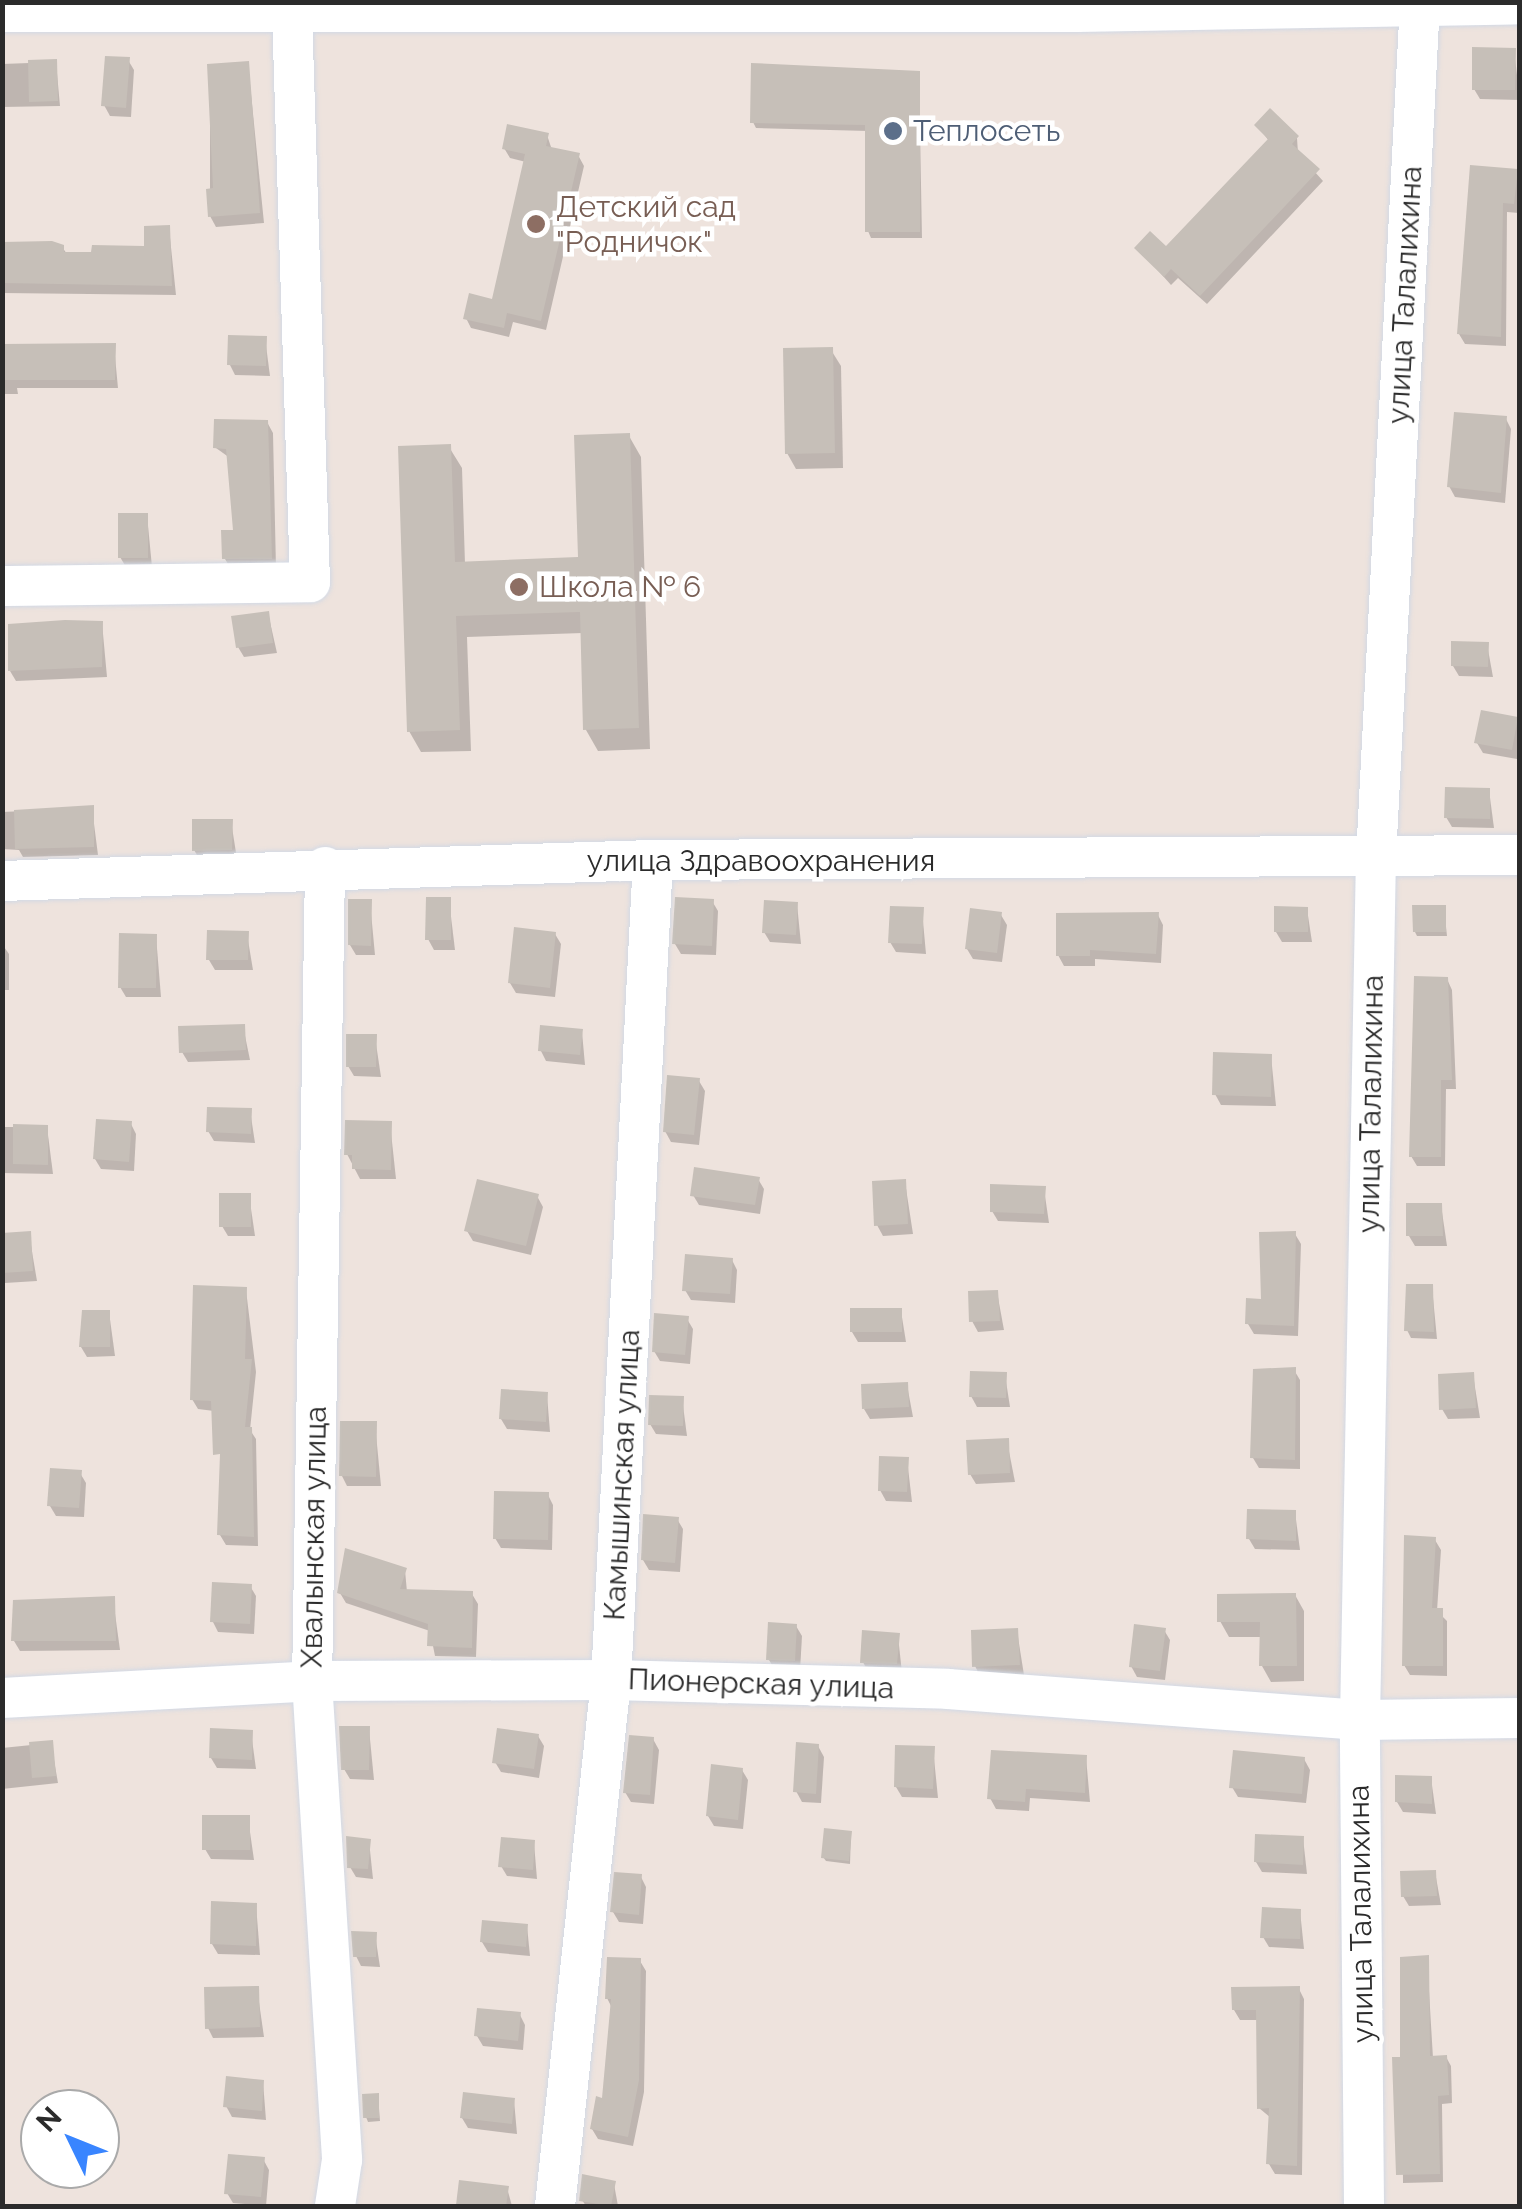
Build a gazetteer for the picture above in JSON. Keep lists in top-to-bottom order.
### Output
{
  "streets": {
    "street": [
      "улица Талалихина",
      "улица Здравоохранения",
      "Камышинская улица",
      "Хвалынская улица",
      "Пионерская улица"
    ]
  },
  "crossings": [
    ["улица Талалихина", "улица Здравоохранения"],
    ["улица Талалихина", "Пионерская улица"],
    ["улица Здравоохранения", "Камышинская улица"],
    ["улица Здравоохранения", "Хвалынская улица"],
    ["Камышинская улица", "Пионерская улица"],
    ["Хвалынская улица", "Пионерская улица"]
  ],
  "places": ["Теплосеть", "Детский сад \"Родничок\"", "Школа № 6"],
  "north": "top left"
}
